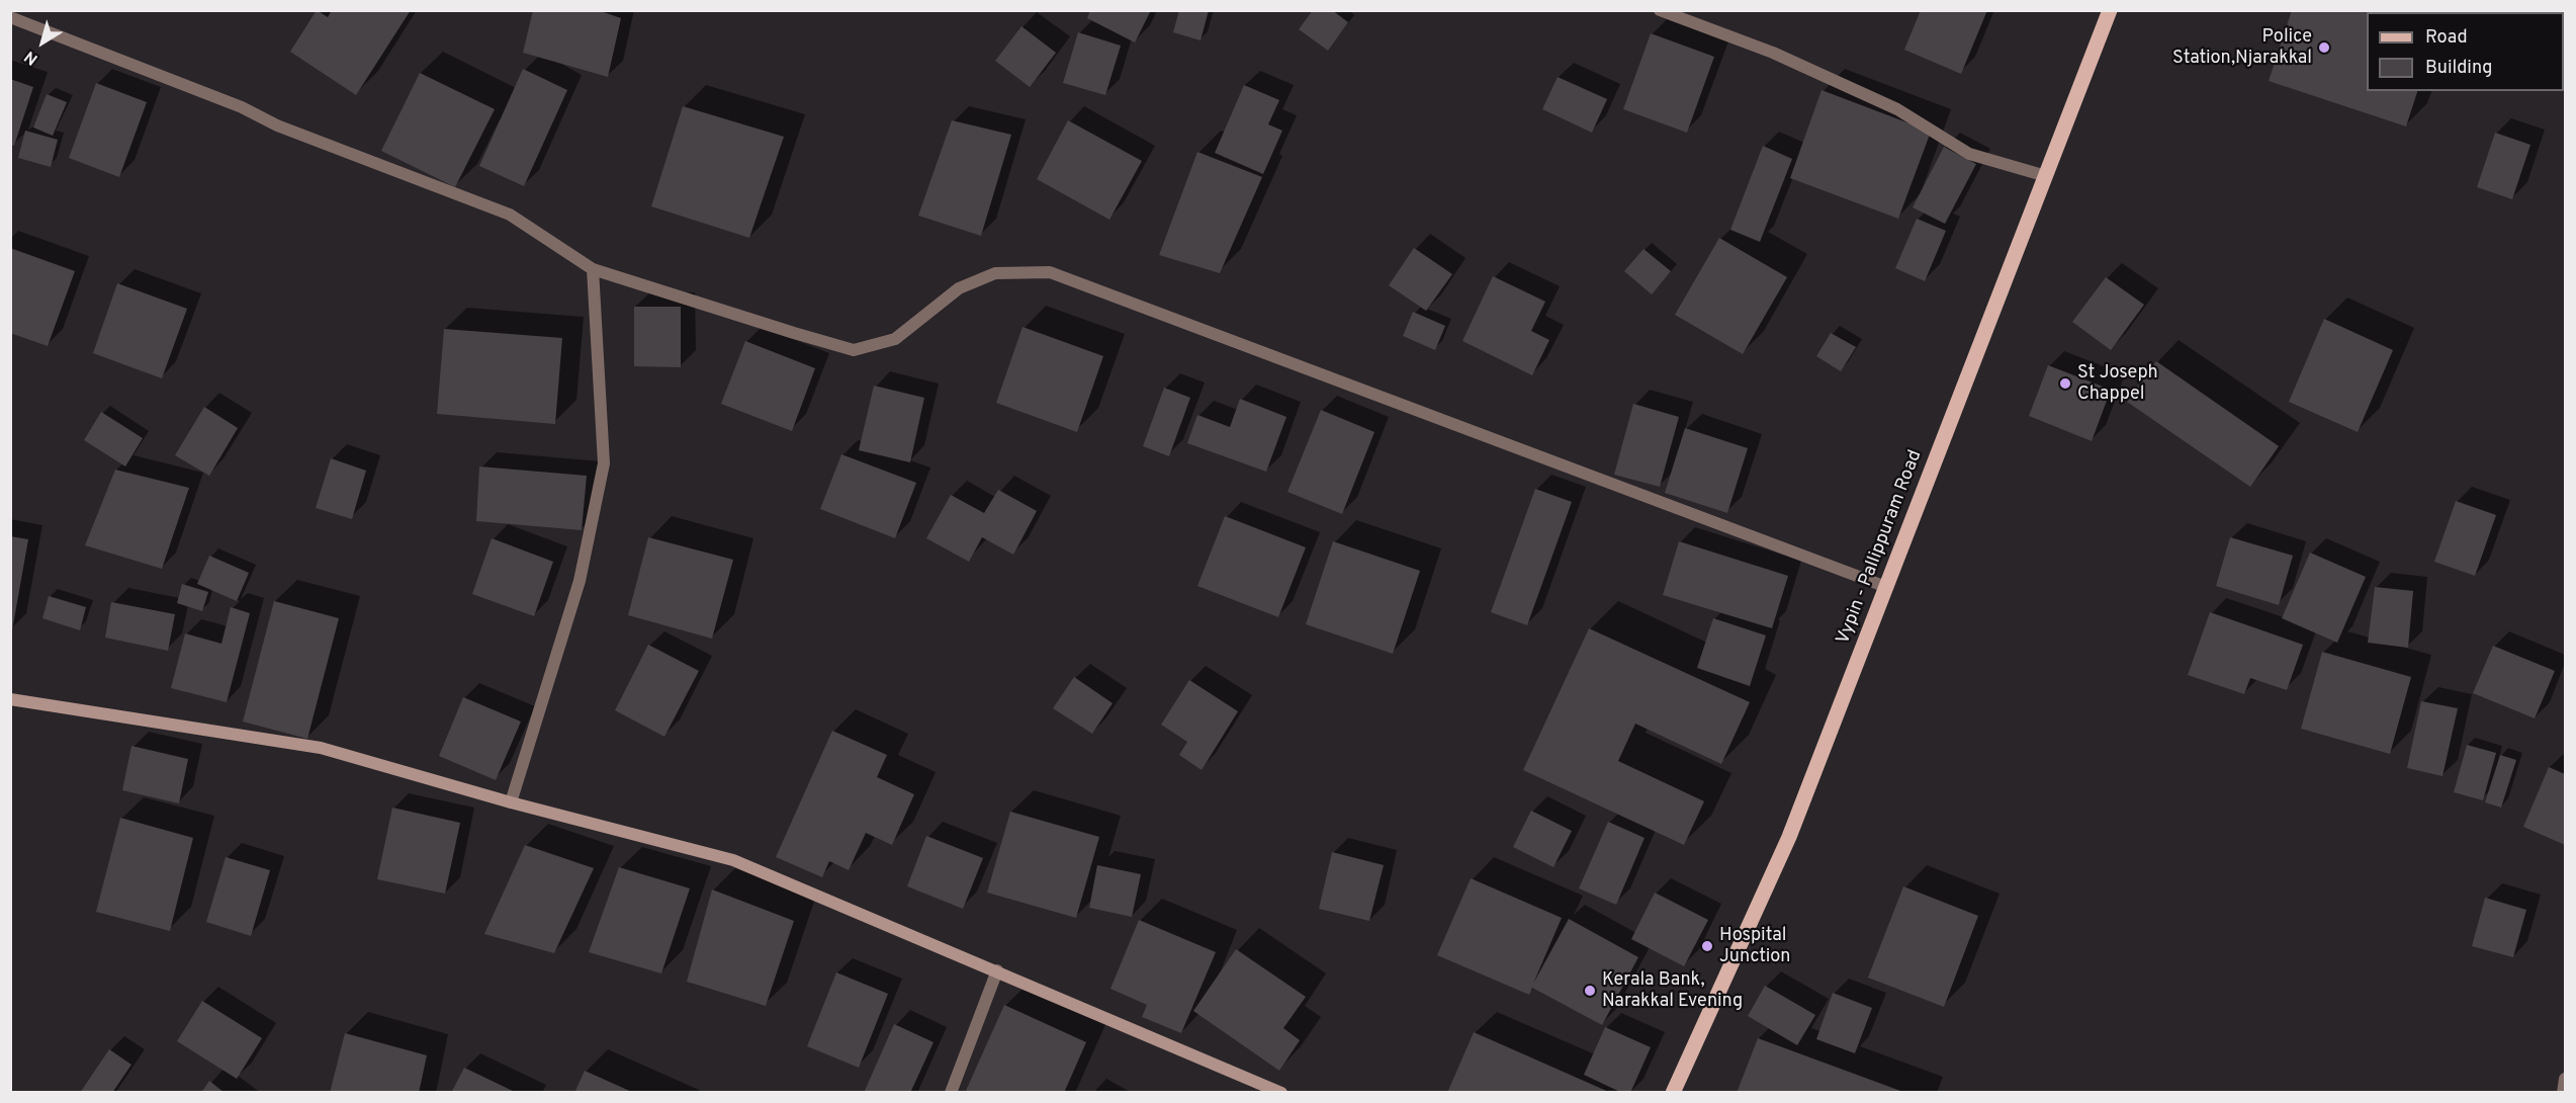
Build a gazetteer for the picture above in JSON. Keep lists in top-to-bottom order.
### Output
{
  "streets": {
    "main road": ["Vypin - Pallippuram Road"]
  },
  "places": [
    "Police Station,Njarakkal",
    "St Joseph Chappel",
    "Hospital Junction",
    "Kerala Bank, Narakkal Evening"
  ],
  "legend": ["Road", "Building"],
  "north": "bottom left"
}
